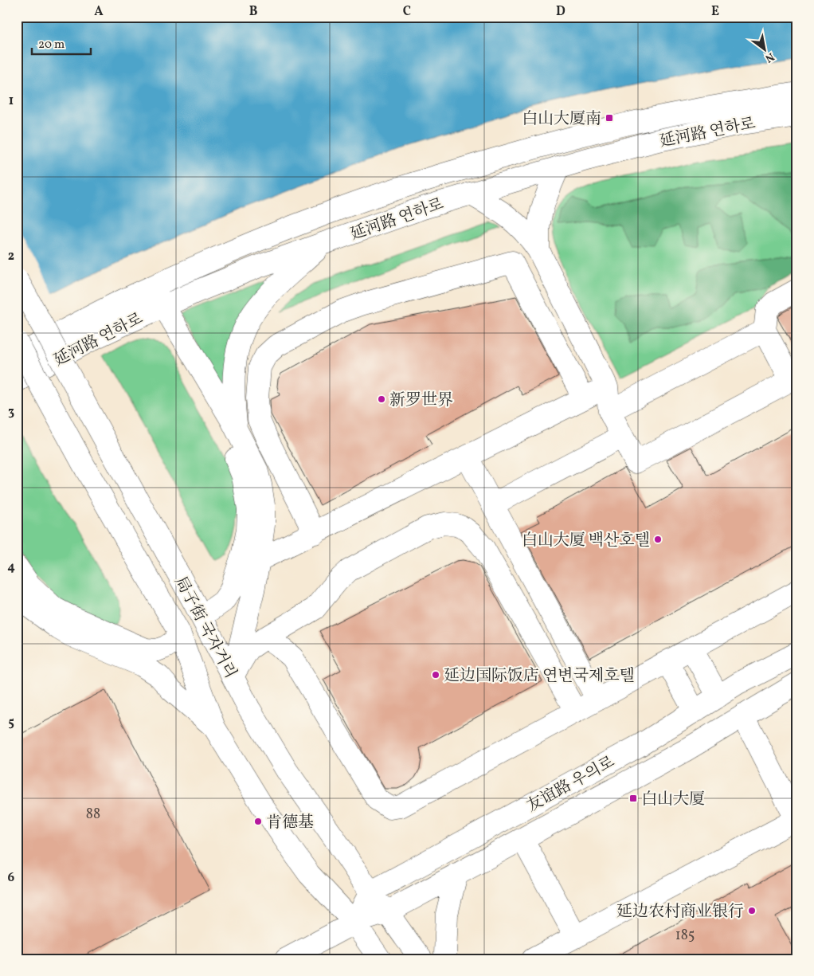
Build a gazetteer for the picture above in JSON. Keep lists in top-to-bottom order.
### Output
{
  "streets": {
    "main road": ["延河路 연하로", "局子街 국자거리", "友谊路 우의로"]
  },
  "crossings": [
    ["局子街 국자거리", "友谊路 우의로"]
  ],
  "places": {
    "transit": ["白山大厦南", "白山大厦"],
    "other": [
      "新罗世界",
      "白山大厦 백산호텔",
      "延边国际饭店 연변국제호텔",
      "肯德基",
      "延边农村商业银行"
    ]
  },
  "house_numbers": ["88", "185"],
  "scale_bar": "20 m",
  "north": "bottom right",
  "grid": {
    "columns": [
      "A",
      "B",
      "C",
      "D",
      "E"
    ],
    "rows": [
      "1",
      "2",
      "3",
      "4",
      "5",
      "6"
    ]
  }
}
